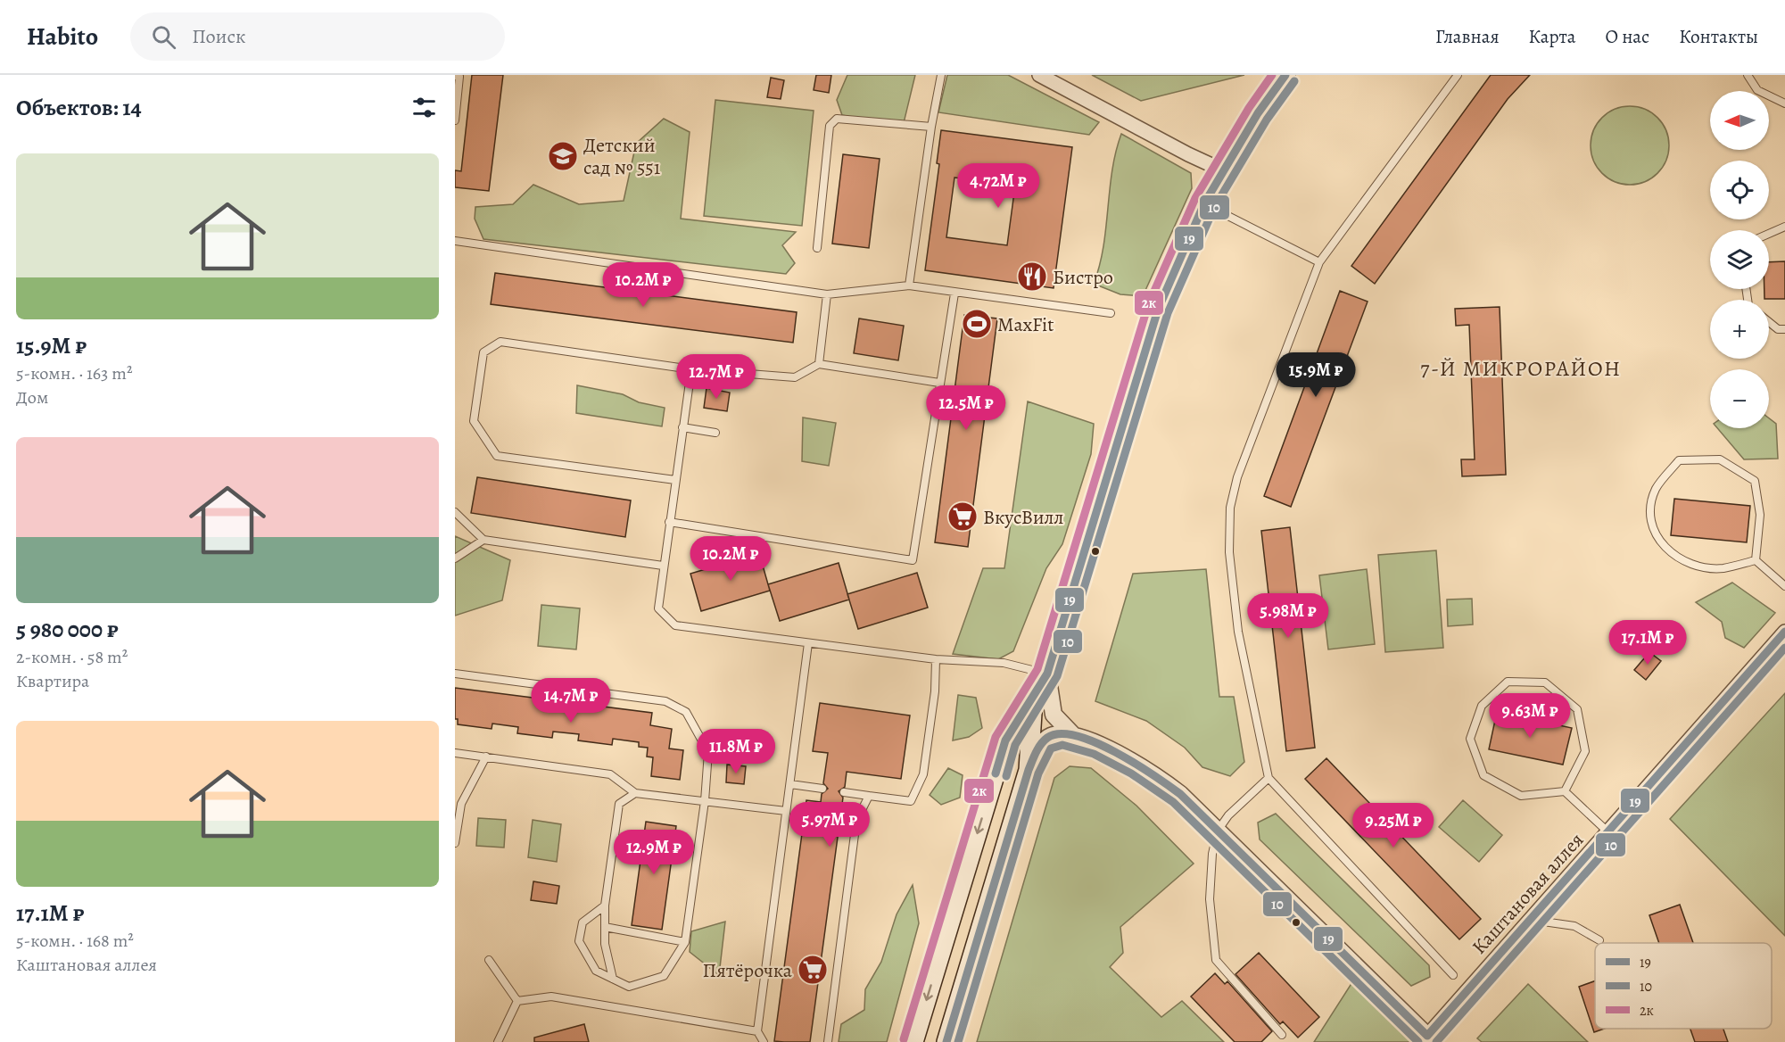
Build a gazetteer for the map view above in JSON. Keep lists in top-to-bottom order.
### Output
{
  "streets": {
    "street": ["Каштановая аллея"]
  },
  "districts": ["7-Й МИКРОРАЙОН"],
  "places": {
    "school or university": ["Детский сад № 551"],
    "restaurant": ["Бистро"],
    "sports": ["MaxFit"],
    "supermarket": ["ВкусВилл", "Пятёрочка"]
  },
  "lines": ["transit line 19", "transit line 2к", "transit line 10"],
  "legend": ["19", "10", "2к"],
  "north": "left",
  "page": {
    "header": "Habito",
    "search": "Поиск",
    "nav": [
      "Главная",
      "Карта",
      "О нас",
      "Контакты"
    ],
    "heading": "Объектов: 14",
    "map_buttons": ["+", "−"],
    "list": [
      {
        "name": "15.9M ₽",
        "note": "5-комн. · 163 m² · Дом"
      },
      {
        "name": "5 980 000 ₽",
        "note": "2-комн. · 58 m² · Квартира"
      },
      {
        "name": "17.1M ₽",
        "note": "5-комн. · 168 m² · Каштановая аллея"
      }
    ],
    "price": [
      "4.72M ₽",
      "10.2M ₽",
      "15.9M ₽",
      "12.7M ₽",
      "12.5M ₽",
      "10.2M ₽",
      "5.98M ₽",
      "17.1M ₽",
      "14.7M ₽",
      "9.63M ₽",
      "11.8M ₽",
      "5.97M ₽",
      "9.25M ₽",
      "12.9M ₽"
    ]
  }
}
